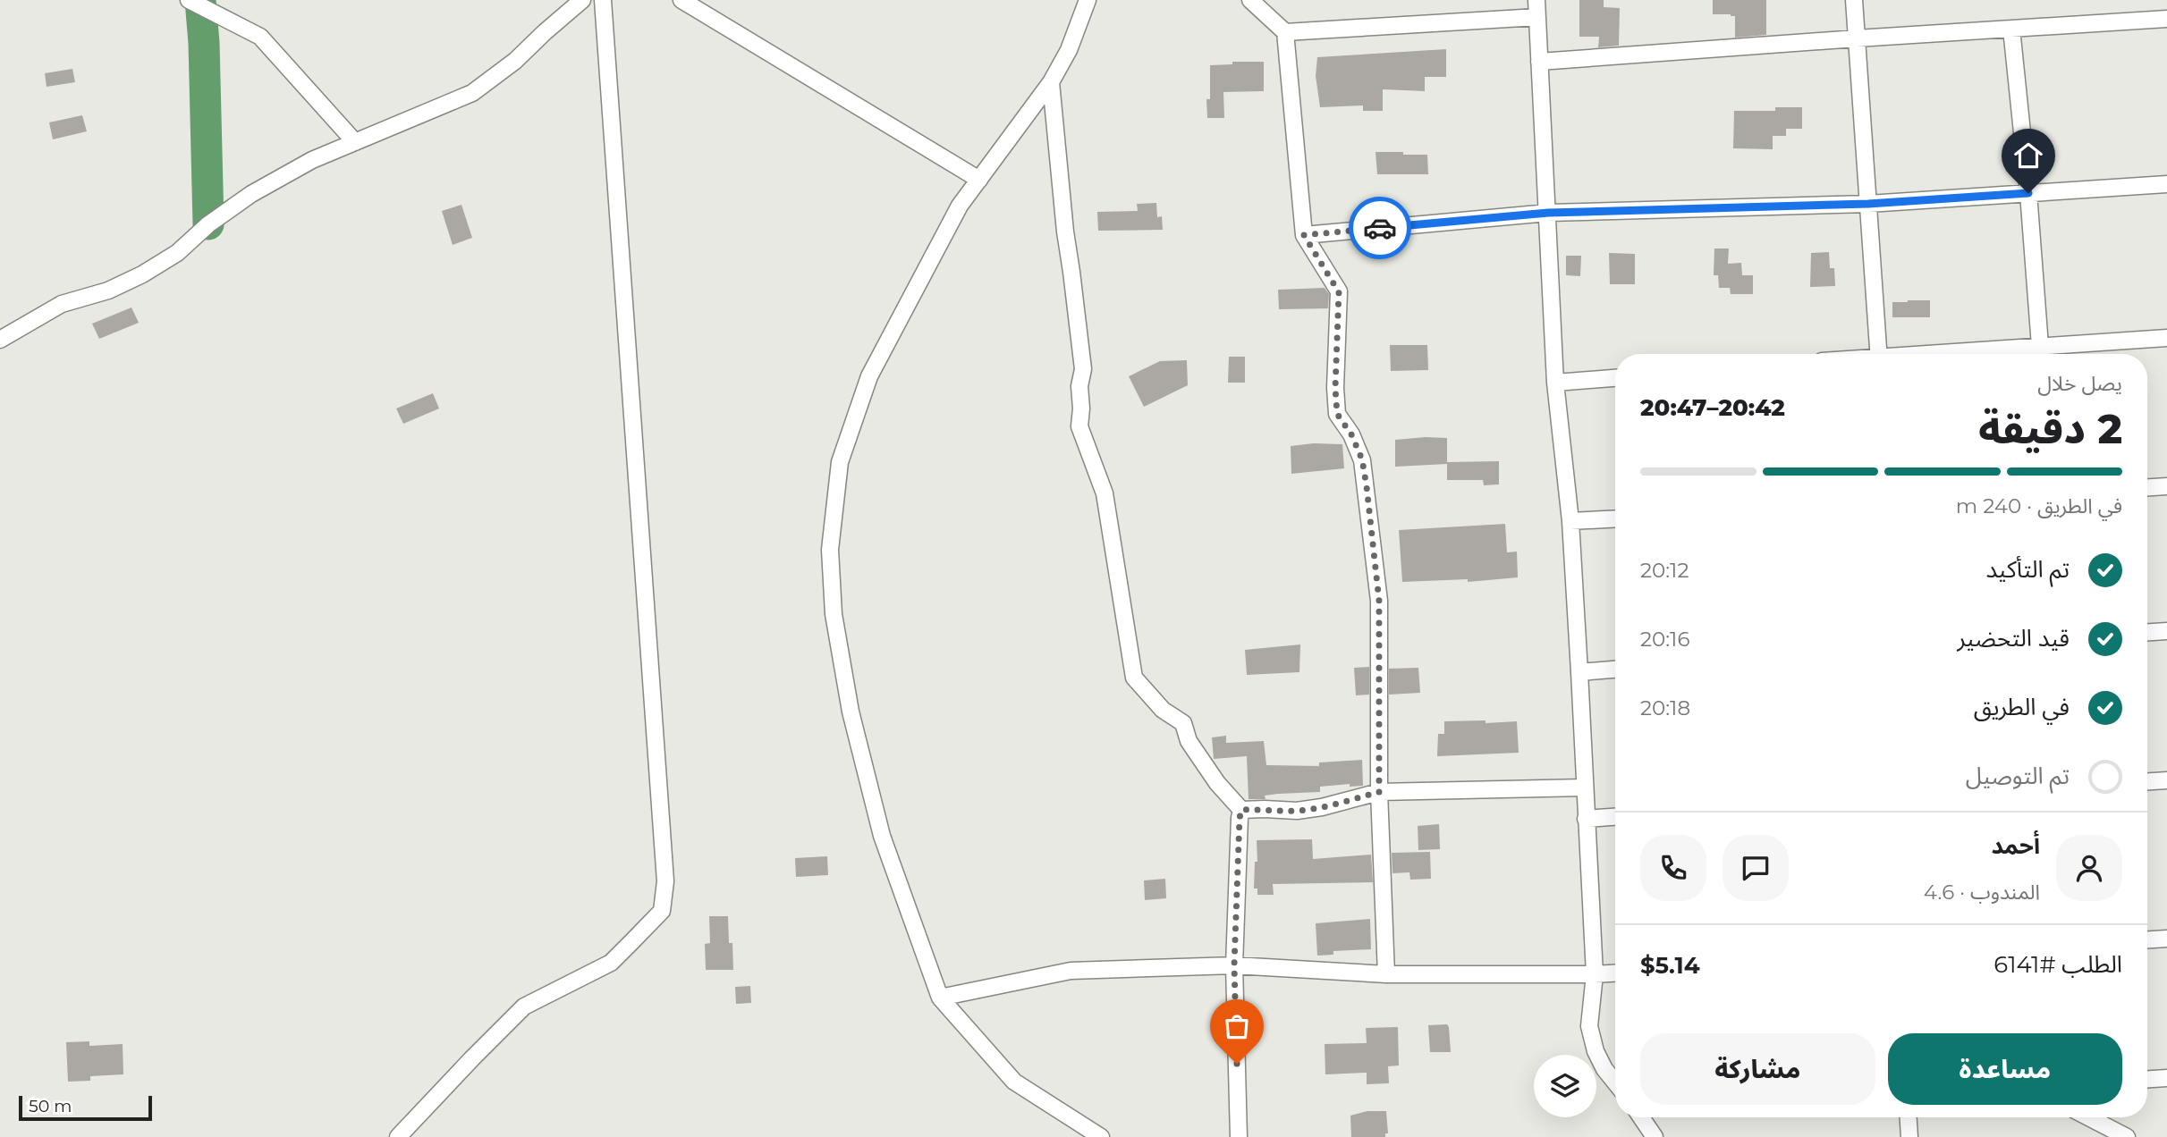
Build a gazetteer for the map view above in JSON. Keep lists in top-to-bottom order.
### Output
{
  "scale_bar": "50 m",
  "page": {
    "heading": ["2 دقيقة", "يصل خلال", "20:42–20:47"],
    "panel": [
      "أحمد",
      "المندوب · 4.6",
      "الطلب #6141",
      "$5.14"
    ],
    "bar": "في الطريق · 240 m",
    "list": [
      ["تم التأكيد", "20:12"],
      ["قيد التحضير", "20:16"],
      ["في الطريق", "20:18"],
      "تم التوصيل"
    ],
    "buttons": ["مساعدة", "مشاركة"],
    "scale": "50 m"
  }
}
